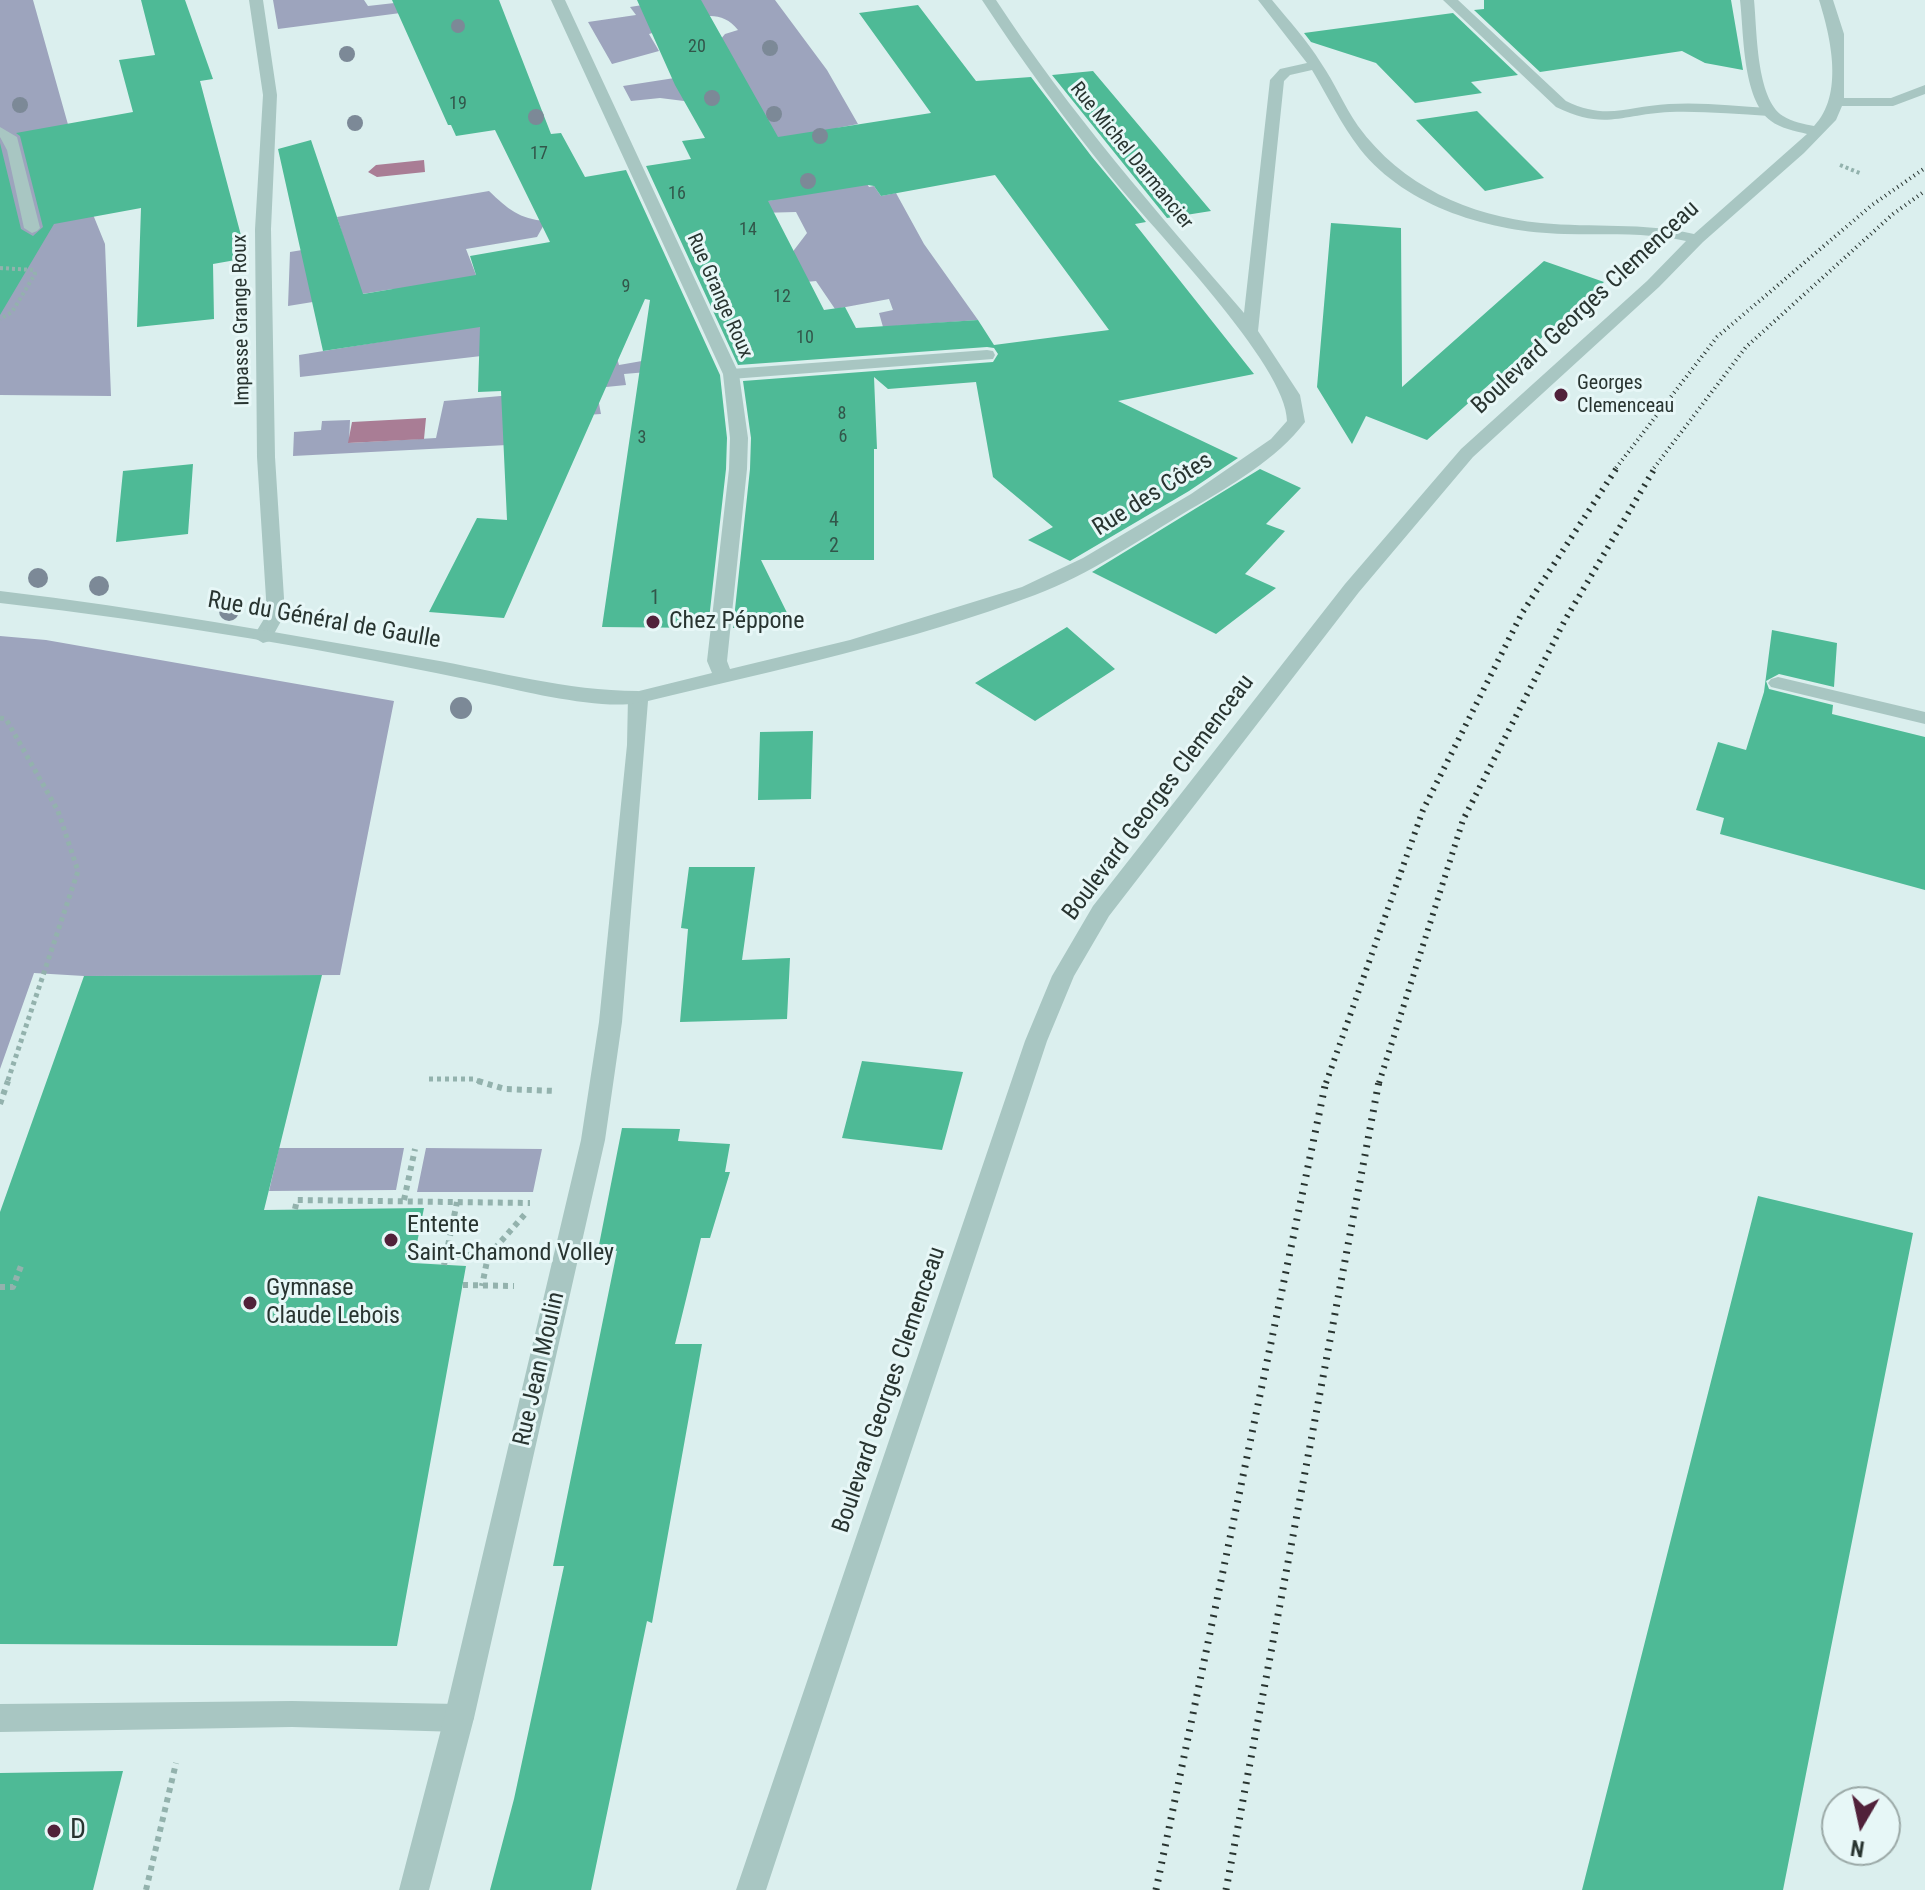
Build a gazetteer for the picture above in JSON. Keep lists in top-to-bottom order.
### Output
{
  "streets": {
    "street": [
      "Rue Michel Darmancier",
      "Rue Grange Roux",
      "Boulevard Georges Clemenceau",
      "Impasse Grange Roux",
      "Rue des Côtes",
      "Rue du Général de Gaulle",
      "Rue Jean Moulin"
    ]
  },
  "crossings": [
    ["Rue Michel Darmancier", "Rue des Côtes"],
    ["Rue Grange Roux", "Rue des Côtes"],
    ["Impasse Grange Roux", "Rue du Général de Gaulle"],
    ["Rue des Côtes", "Rue du Général de Gaulle"],
    ["Rue des Côtes", "Rue Jean Moulin"],
    ["Rue du Général de Gaulle", "Rue Jean Moulin"]
  ],
  "places": [
    "Georges Clemenceau",
    "Chez Péppone",
    "Entente Saint-Chamond Volley",
    "Gymnase Claude Lebois",
    "D"
  ],
  "house_numbers": [
    "20",
    "19",
    "17",
    "16",
    "14",
    "9",
    "12",
    "10",
    "8",
    "6",
    "3",
    "4",
    "2",
    "1"
  ],
  "north": "bottom"
}
